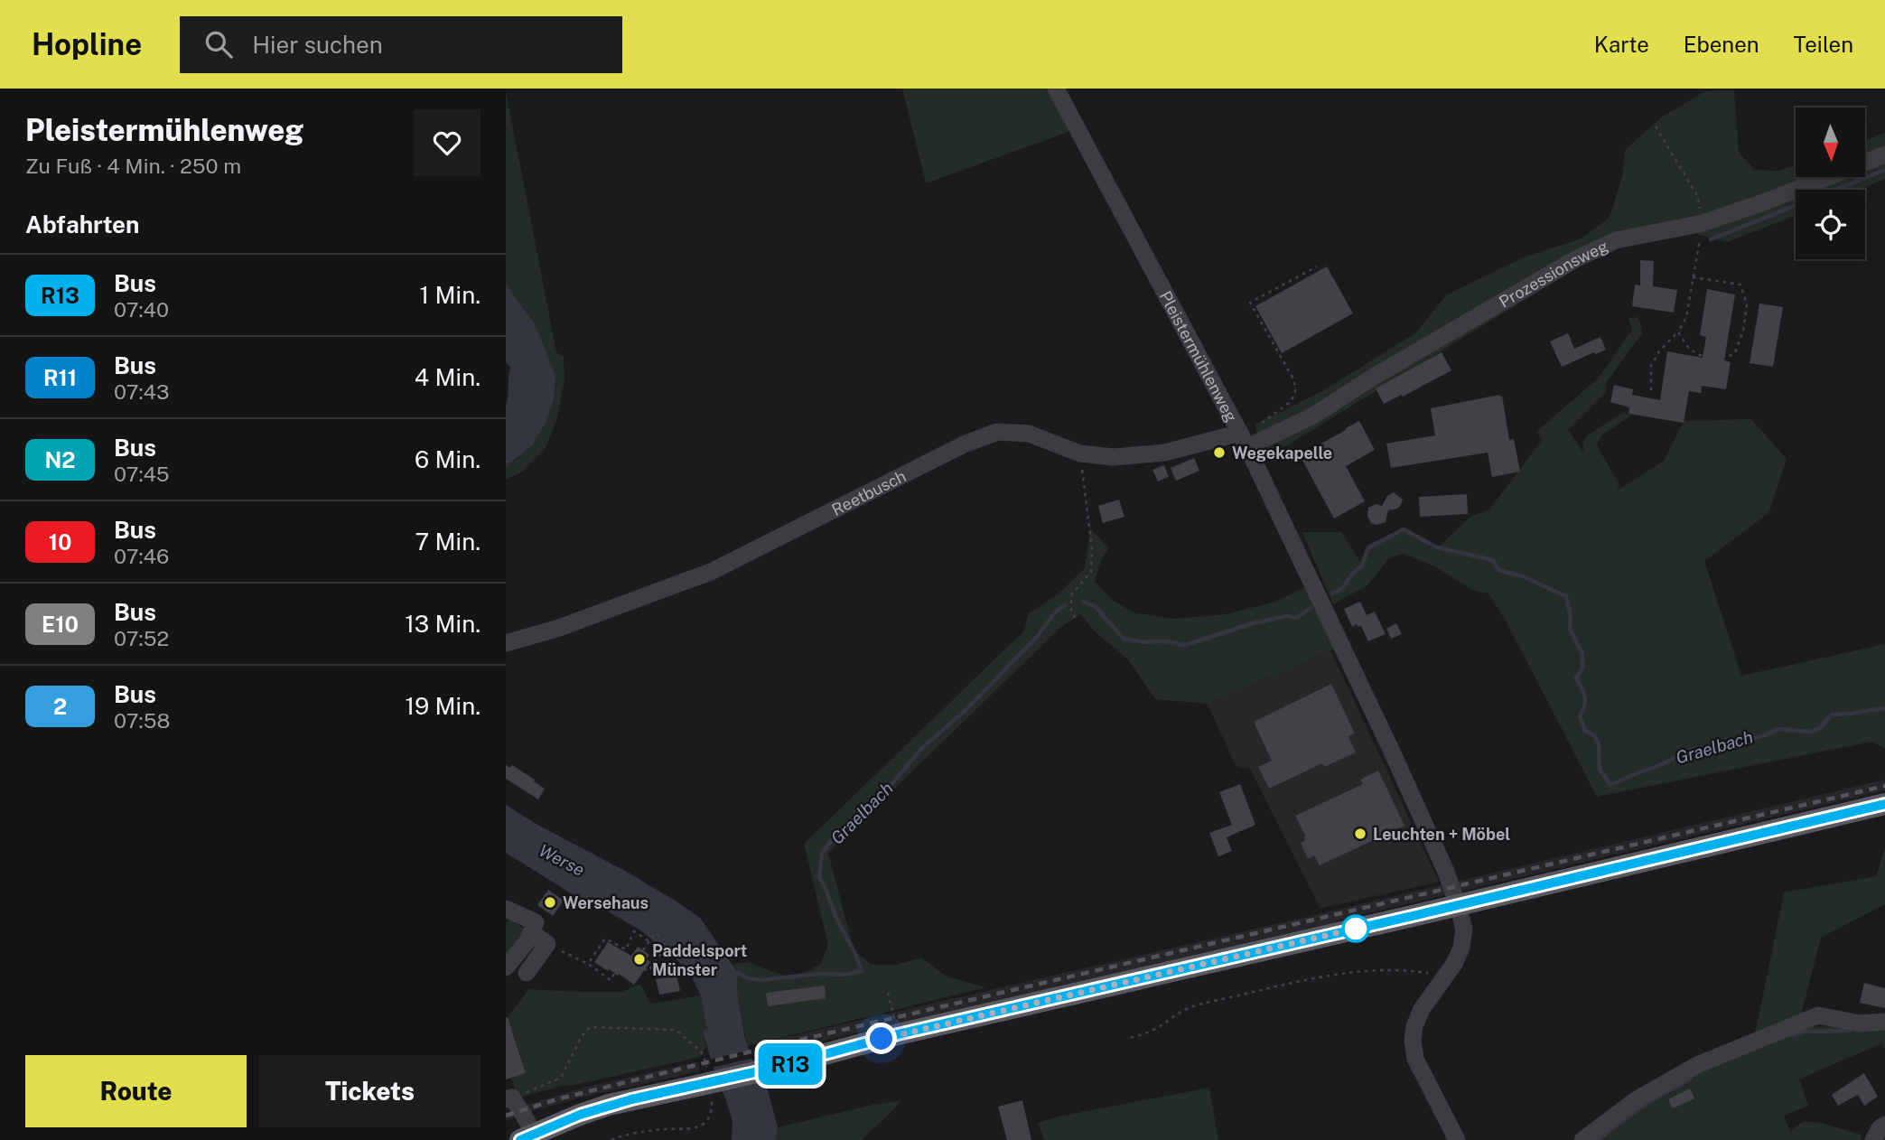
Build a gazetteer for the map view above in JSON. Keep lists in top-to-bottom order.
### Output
{
  "streets": {
    "street": ["Prozessionsweg", "Pleistermühlenweg", "Reetbusch"]
  },
  "crossings": [
    ["Prozessionsweg", "Pleistermühlenweg"],
    ["Prozessionsweg", "Reetbusch"],
    ["Pleistermühlenweg", "Reetbusch"]
  ],
  "water": ["Graelbach", "Werse"],
  "places": [
    "Wegekapelle",
    "Leuchten + Möbel",
    "Wersehaus",
    "Paddelsport Münster"
  ],
  "lines": ["bus line R13"],
  "north": "bottom",
  "page": {
    "header": "Hopline",
    "search": "Hier suchen",
    "nav": ["Karte", "Ebenen", "Teilen"],
    "heading": [
      ["Pleistermühlenweg", "Zu Fuß · 4 Min. · 250 m"],
      "Abfahrten"
    ],
    "on_map": "R13",
    "list": [
      {
        "mark": "R13",
        "name": "Bus",
        "note": "07:40",
        "value": "1 Min."
      },
      {
        "mark": "R11",
        "name": "Bus",
        "note": "07:43",
        "value": "4 Min."
      },
      {
        "mark": "N2",
        "name": "Bus",
        "note": "07:45",
        "value": "6 Min."
      },
      {
        "mark": "10",
        "name": "Bus",
        "note": "07:46",
        "value": "7 Min."
      },
      {
        "mark": "E10",
        "name": "Bus",
        "note": "07:52",
        "value": "13 Min."
      },
      {
        "mark": "2",
        "name": "Bus",
        "note": "07:58",
        "value": "19 Min."
      }
    ],
    "buttons": ["Route", "Tickets"]
  }
}
